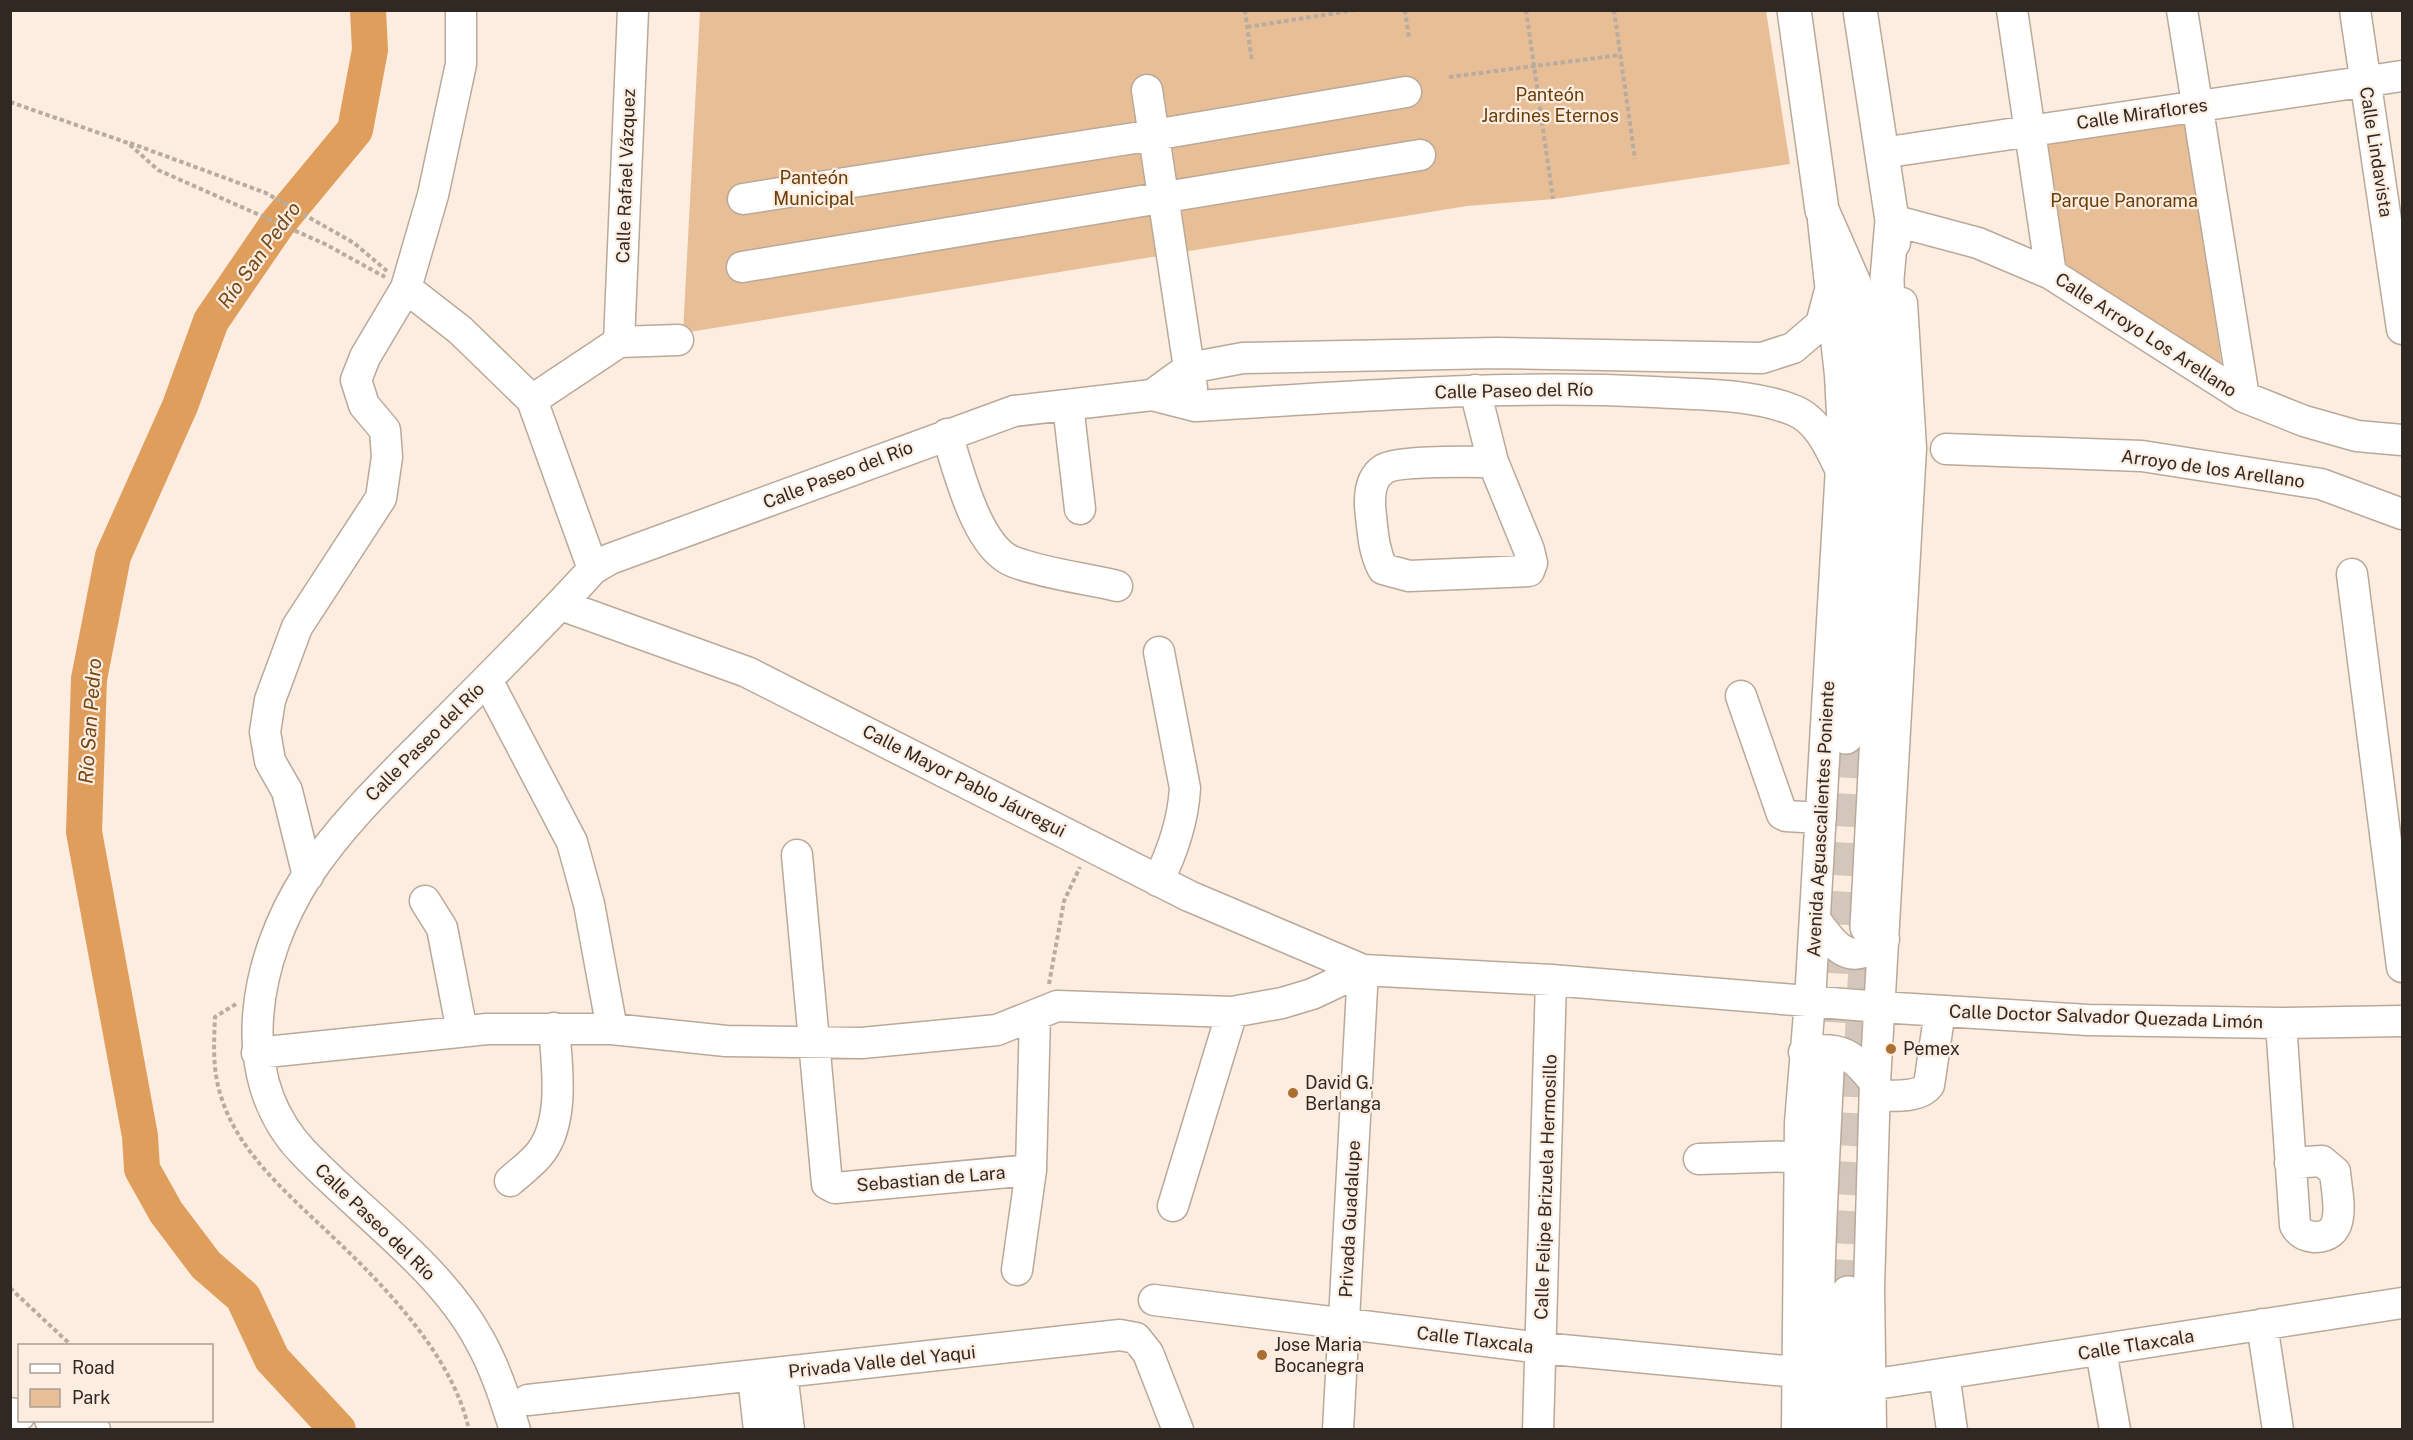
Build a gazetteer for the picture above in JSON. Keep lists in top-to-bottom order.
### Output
{
  "streets": {
    "main road": ["Avenida Aguascalientes Poniente"],
    "street": [
      "Calle Miraflores",
      "Calle Lindavista",
      "Calle Rafael Vázquez",
      "Calle Arroyo Los Arellano",
      "Calle Paseo del Río",
      "Arroyo de los Arellano",
      "Calle Mayor Pablo Jáuregui",
      "Calle Doctor Salvador Quezada Limón",
      "Sebastian de Lara",
      "Calle Felipe Brizuela Hermosillo",
      "Privada Guadalupe",
      "Calle Tlaxcala",
      "Privada Valle del Yaqui"
    ]
  },
  "crossings": [
    ["Calle Miraflores", "Calle Lindavista"],
    ["Calle Paseo del Río", "Calle Mayor Pablo Jáuregui"],
    ["Calle Paseo del Río", "Avenida Aguascalientes Poniente"],
    ["Calle Mayor Pablo Jáuregui", "Calle Doctor Salvador Quezada Limón"],
    ["Calle Mayor Pablo Jáuregui", "Privada Guadalupe"],
    ["Avenida Aguascalientes Poniente", "Calle Doctor Salvador Quezada Limón"],
    ["Avenida Aguascalientes Poniente", "Calle Tlaxcala"],
    ["Calle Doctor Salvador Quezada Limón", "Calle Felipe Brizuela Hermosillo"],
    ["Calle Doctor Salvador Quezada Limón", "Privada Guadalupe"],
    ["Calle Felipe Brizuela Hermosillo", "Calle Tlaxcala"],
    ["Privada Guadalupe", "Calle Tlaxcala"]
  ],
  "water": ["Río San Pedro"],
  "parks": ["Panteón Jardines Eternos", "Panteón Municipal", "Parque Panorama"],
  "places": ["Pemex", "David G. Berlanga", "Jose Maria Bocanegra"],
  "legend": ["Road", "Park"]
}
